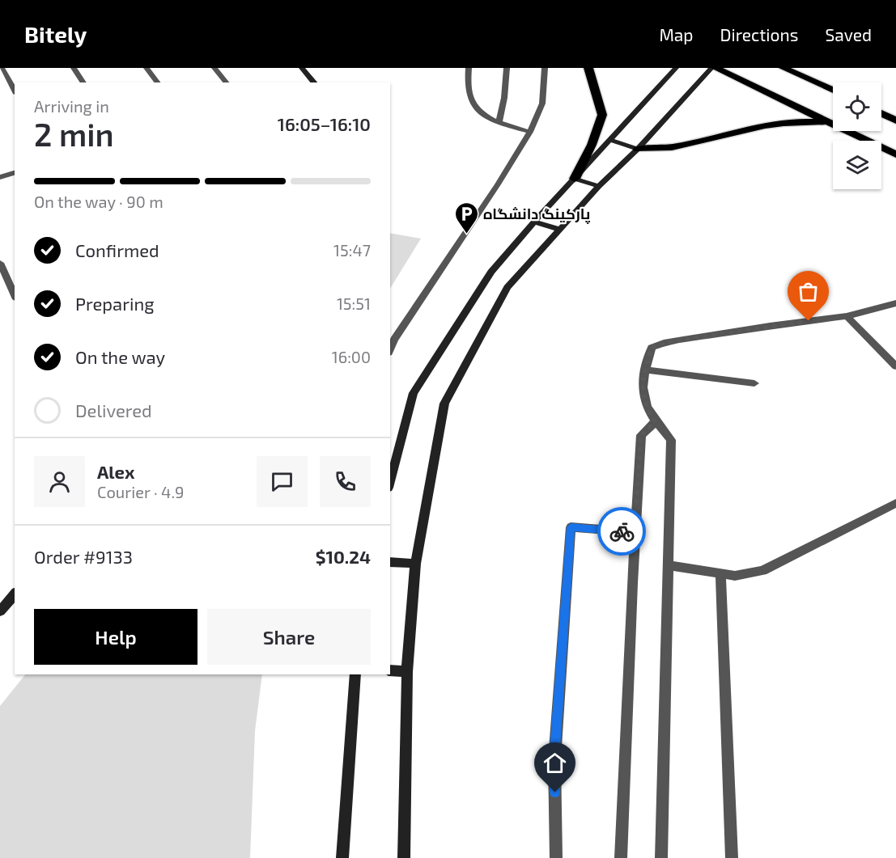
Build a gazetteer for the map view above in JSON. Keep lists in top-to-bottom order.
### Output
{
  "places": {
    "parking": ["پارکینگ دانشگاه"]
  },
  "page": {
    "header": "Bitely",
    "nav": ["Map", "Directions", "Saved"],
    "heading": ["2 min", "Arriving in", "16:05–16:10"],
    "panel": [
      "Alex",
      "Courier · 4.9",
      "Order #9133",
      "$10.24"
    ],
    "bar": "On the way · 90 m",
    "list": [
      ["Confirmed", "15:47"],
      ["Preparing", "15:51"],
      ["On the way", "16:00"],
      "Delivered"
    ],
    "buttons": ["Help", "Share"]
  }
}
